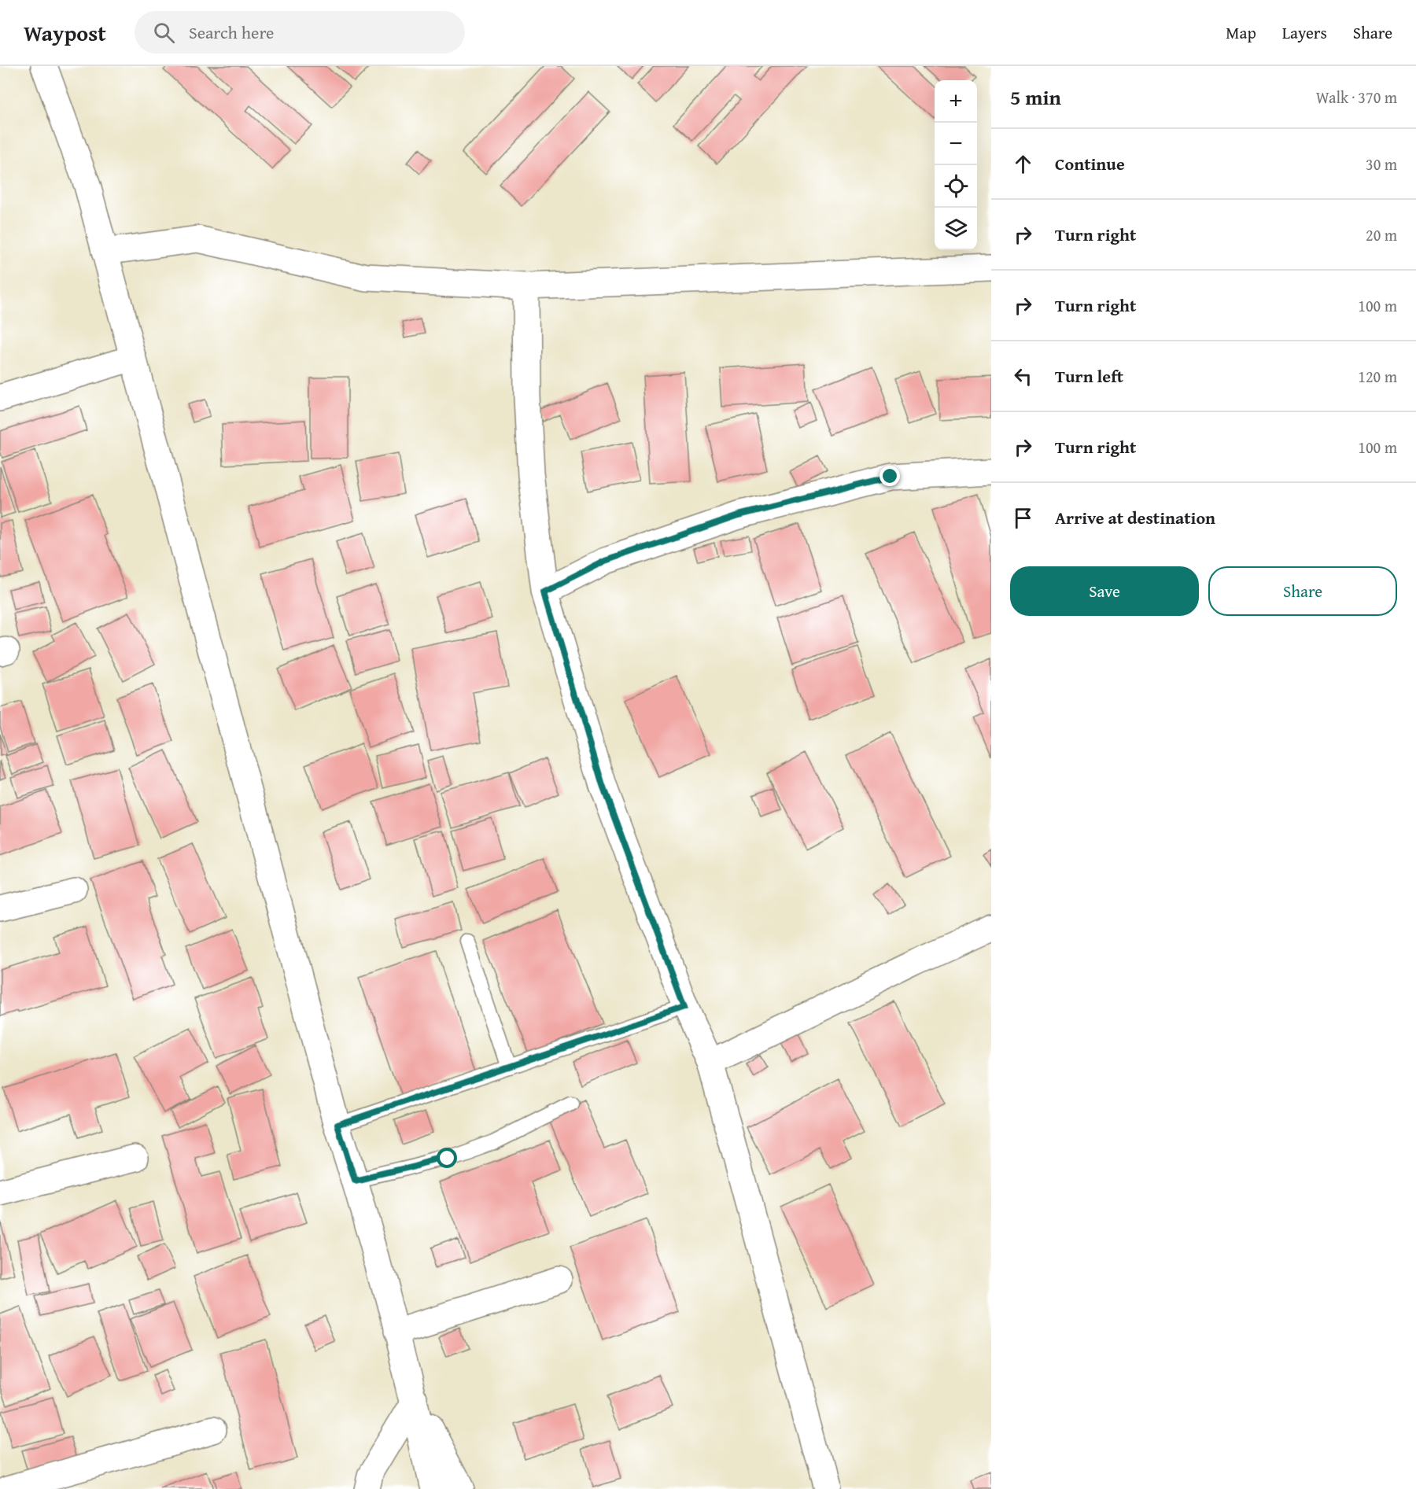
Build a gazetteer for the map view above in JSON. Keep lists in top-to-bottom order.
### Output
{
  "page": {
    "header": "Waypost",
    "search": "Search here",
    "nav": ["Map", "Layers", "Share"],
    "heading": ["5 min", "Walk · 370 m"],
    "map_buttons": ["+", "−"],
    "list": [
      ["Continue", "30 m"],
      ["Turn right", "20 m"],
      ["Turn right", "100 m"],
      ["Turn left", "120 m"],
      ["Turn right", "100 m"],
      "Arrive at destination"
    ],
    "buttons": ["Save", "Share"]
  }
}
